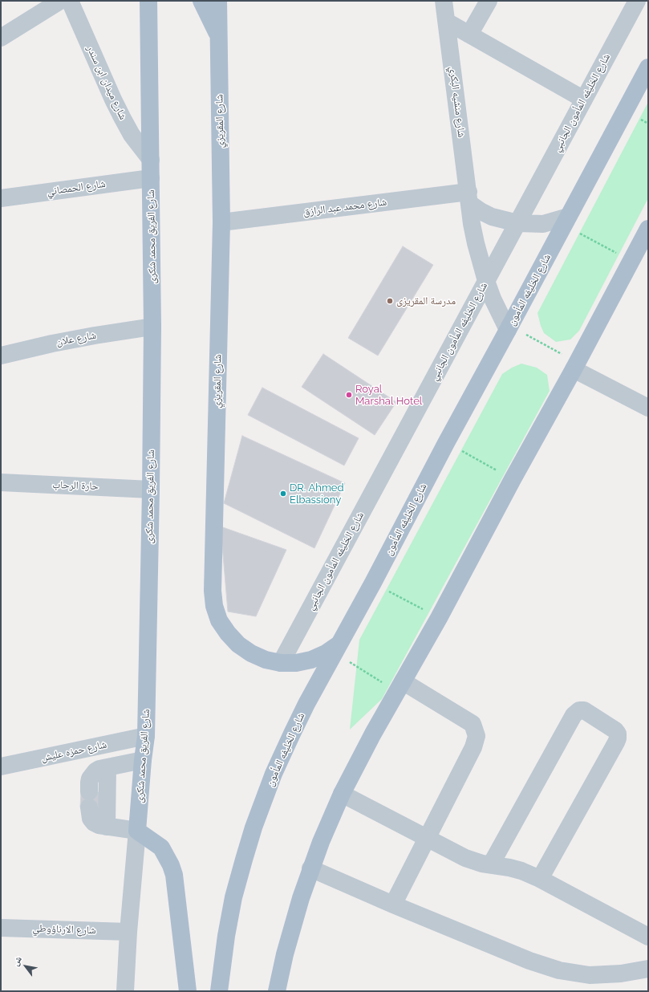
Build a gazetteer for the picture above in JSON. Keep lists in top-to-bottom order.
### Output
{
  "streets": {
    "main road": ["شارع المقريزي", "شارع الفريق محمد شكرى", "شارع الخليفه المأمون"],
    "street": [
      "شارع ميدان ابن سندر",
      "شارع منشيه البكري",
      "شارع الخليفه المأمون الجانبي",
      "شارع الحمصاني",
      "شارع محمد عبد الرازق",
      "شارع علان",
      "حارة الرحاب",
      "شارع حمزه عليش",
      "شارع الارناؤوطي"
    ]
  },
  "crossings": [
    ["شارع ميدان ابن سندر", "شارع الفريق محمد شكرى"],
    ["شارع منشيه البكري", "شارع الخليفه المأمون الجانبي"],
    ["شارع منشيه البكري", "شارع محمد عبد الرازق"],
    ["شارع منشيه البكري", "شارع الخليفه المأمون"],
    ["شارع الخليفه المأمون الجانبي", "شارع المقريزي"],
    ["شارع المقريزي", "شارع محمد عبد الرازق"],
    ["شارع المقريزي", "شارع الخليفه المأمون"],
    ["شارع الحمصاني", "شارع الفريق محمد شكرى"],
    ["شارع الفريق محمد شكرى", "شارع علان"],
    ["شارع الفريق محمد شكرى", "حارة الرحاب"],
    ["شارع الفريق محمد شكرى", "شارع حمزه عليش"],
    ["شارع الفريق محمد شكرى", "شارع الارناؤوطي"]
  ],
  "places": ["مدرسة المقريزى", "Royal Marshal Hotel", "DR. Ahmed Elbassiony"],
  "north": "top left"
}
